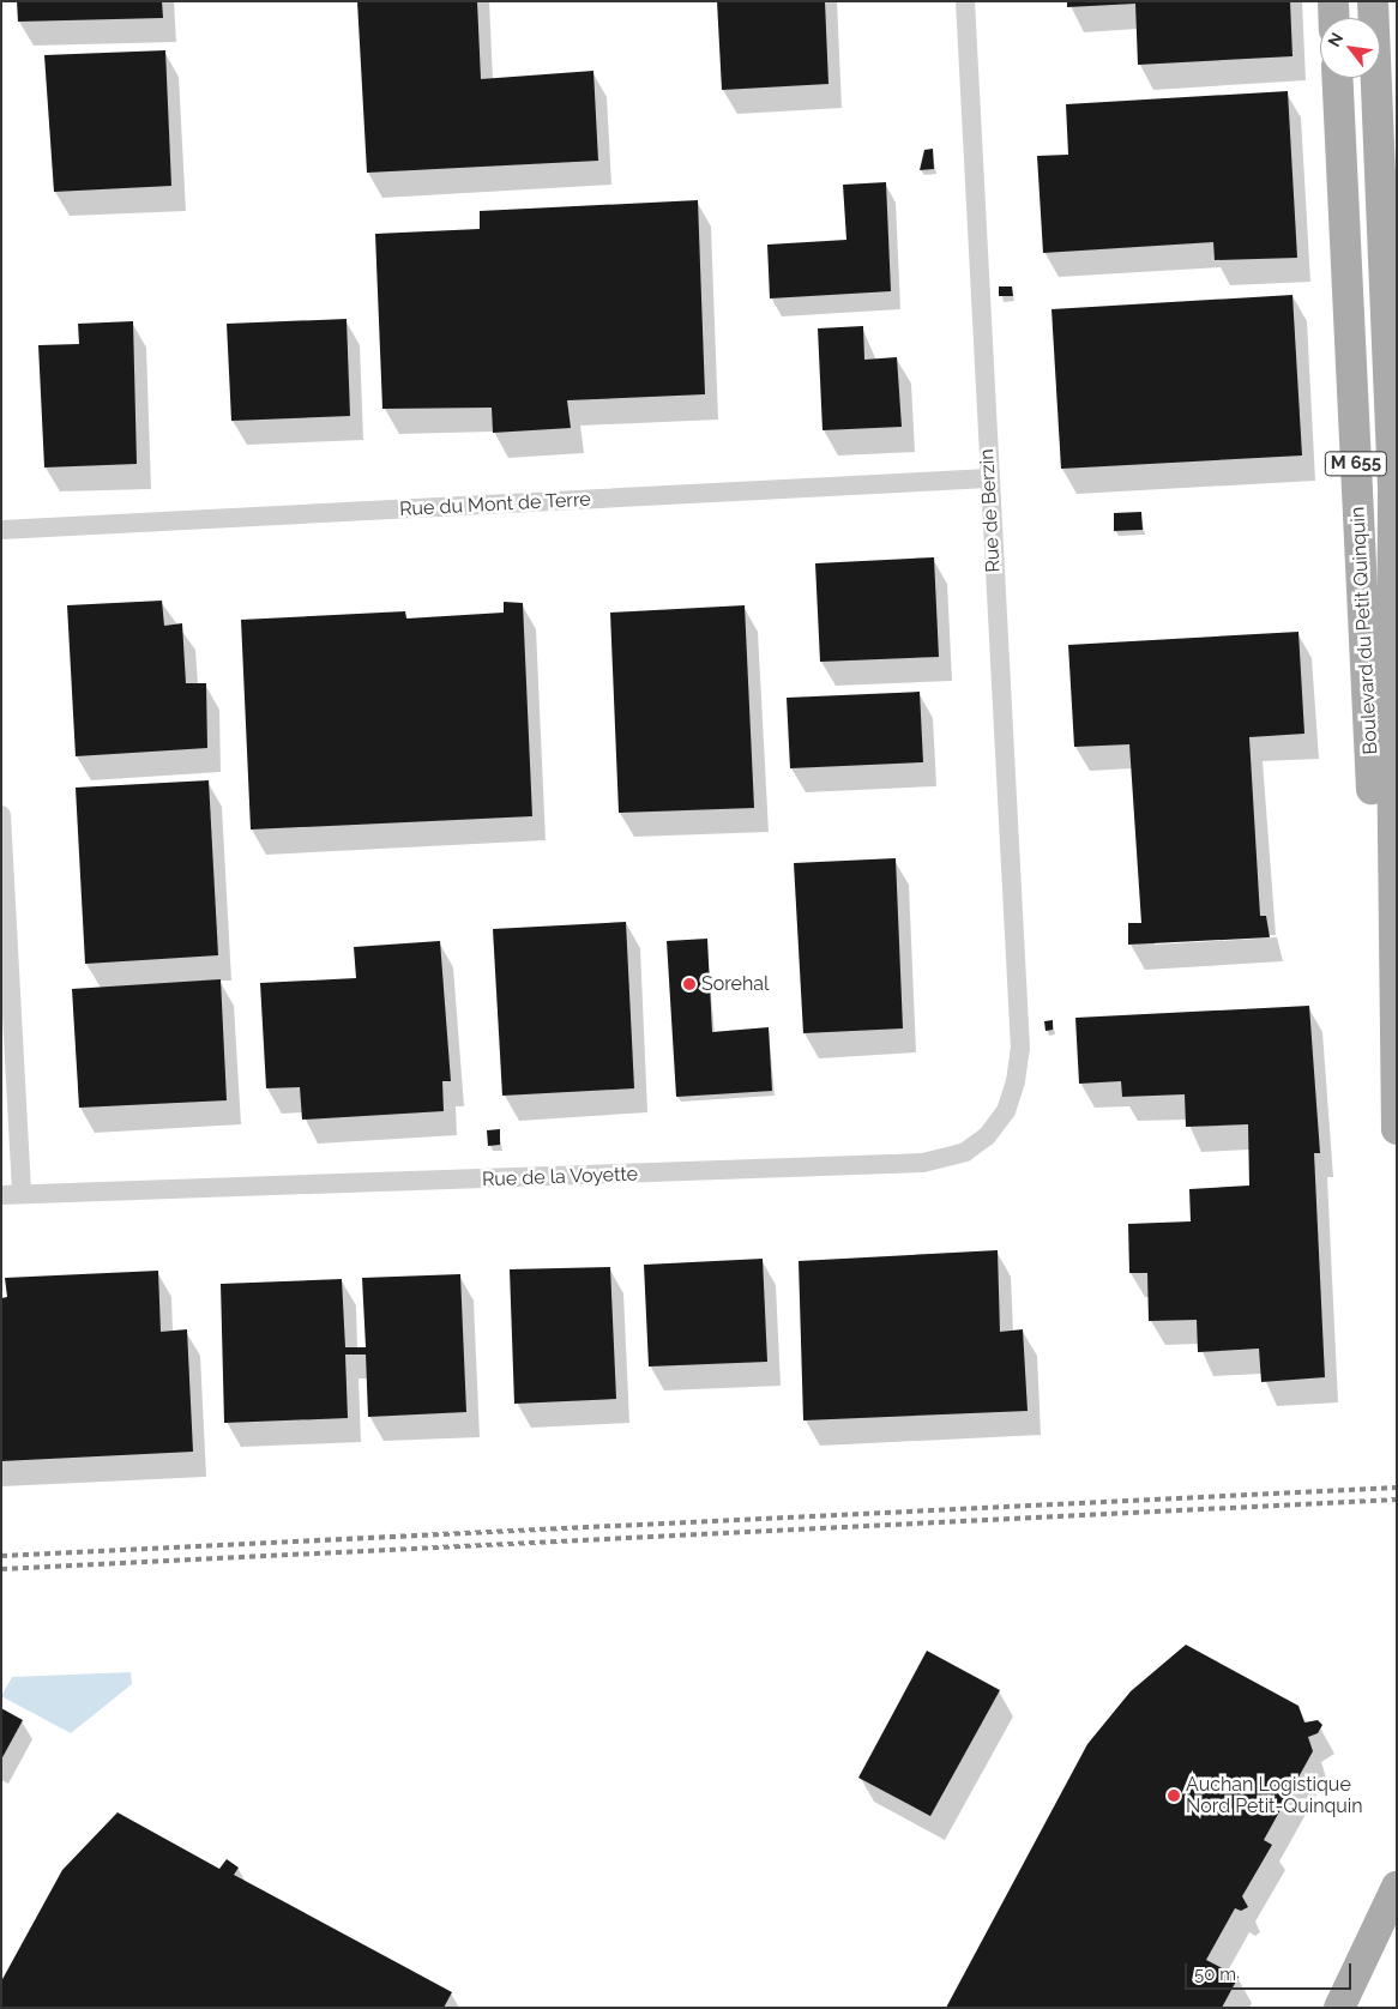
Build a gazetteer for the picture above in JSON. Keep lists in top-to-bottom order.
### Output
{
  "streets": {
    "main road": ["M 655", "Boulevard du Petit Quinquin"],
    "street": ["Rue du Mont de Terre", "Rue de Berzin", "Rue de la Voyette"]
  },
  "crossings": [
    ["Rue du Mont de Terre", "Rue de Berzin"],
    ["Rue de Berzin", "Rue de la Voyette"]
  ],
  "places": ["Sorehal", "Auchan Logistique Nord Petit-Quinquin"],
  "scale_bar": "50 m",
  "north": "top left"
}
